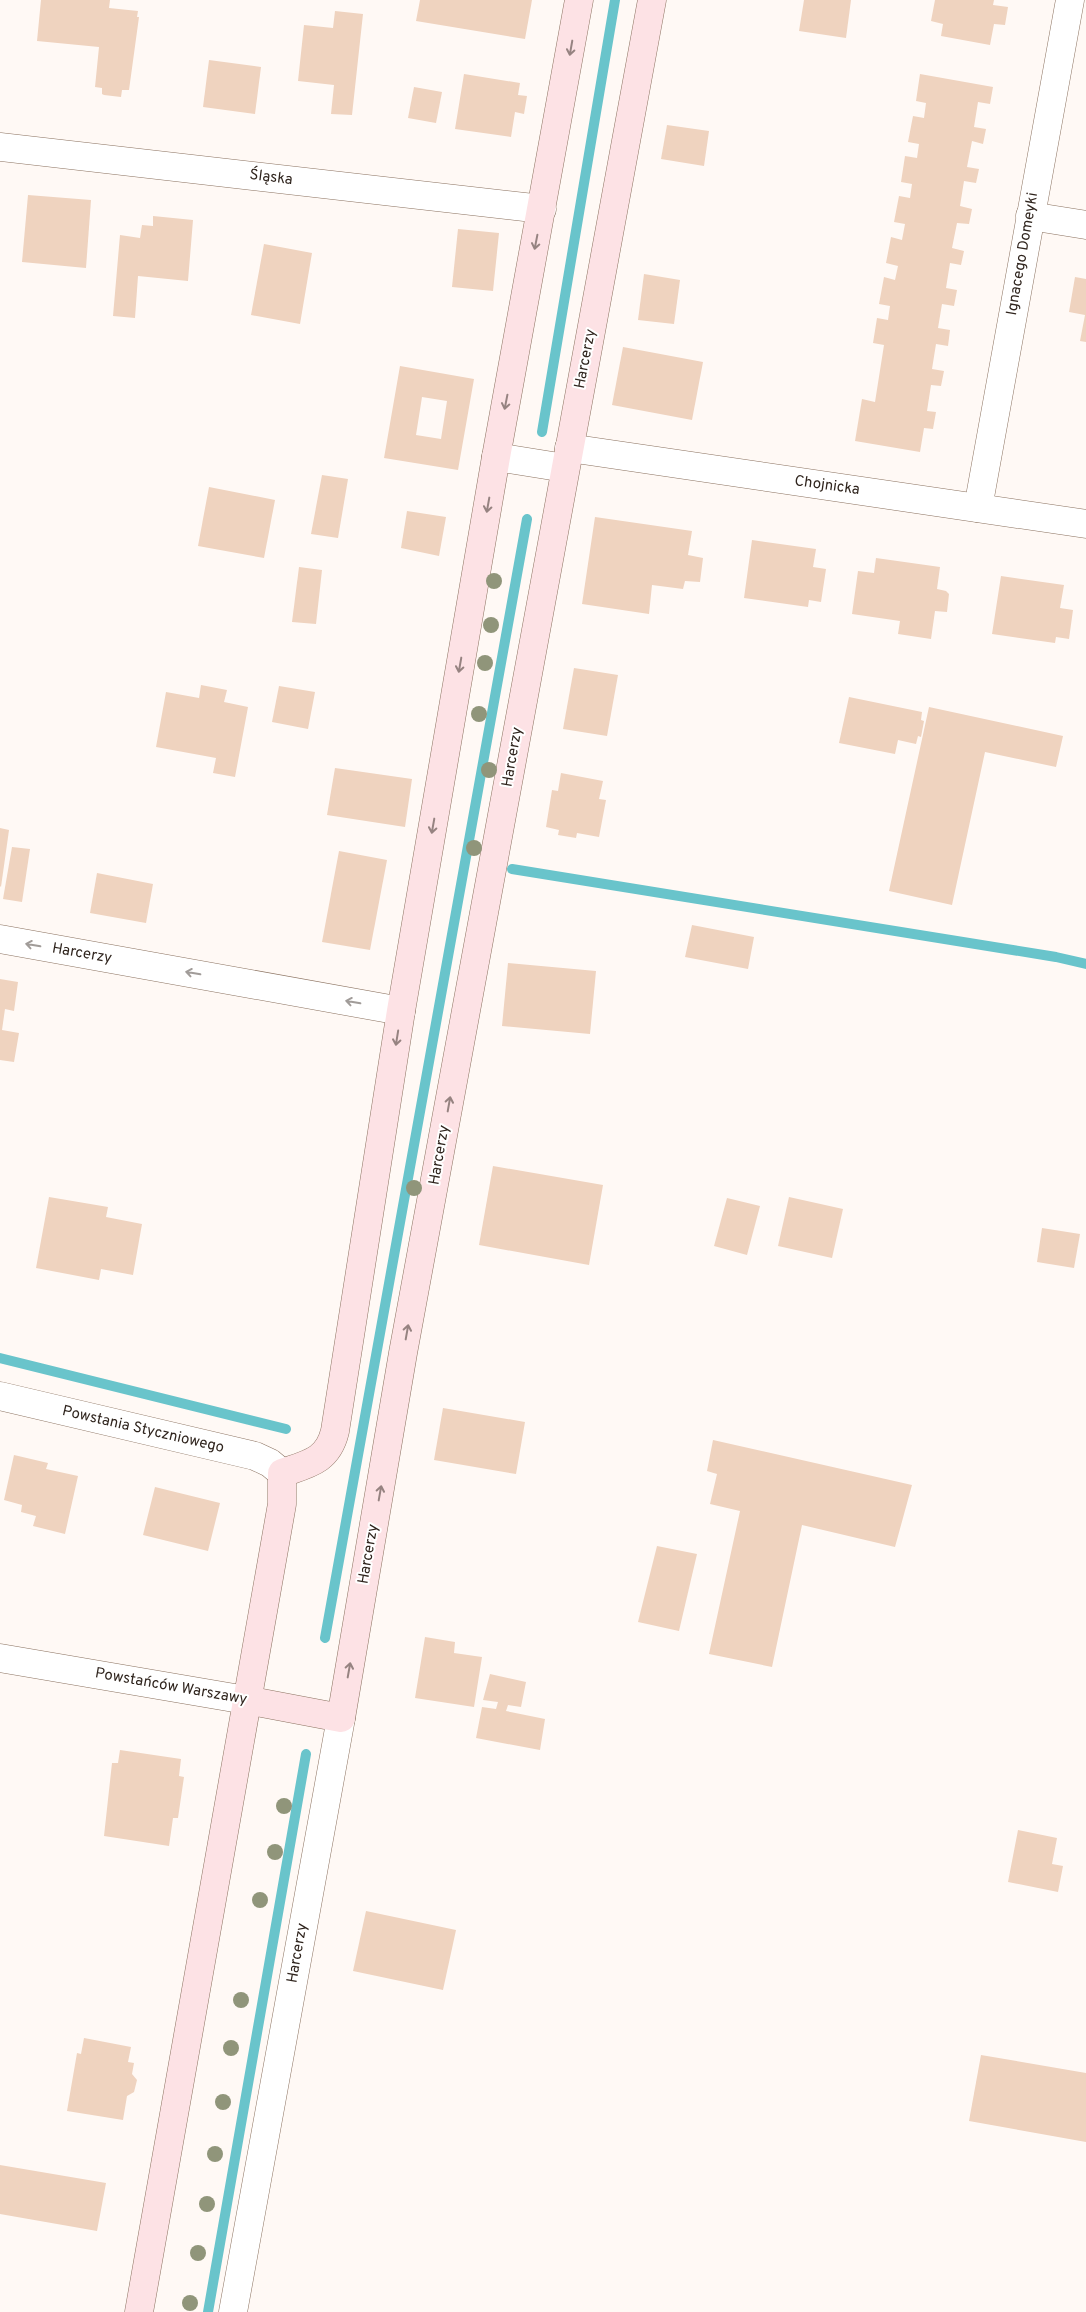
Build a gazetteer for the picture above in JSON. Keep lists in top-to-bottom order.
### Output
{
  "streets": {
    "street": [
      "Śląska",
      "Ignacego Domeyki",
      "Harcerzy",
      "Chojnicka",
      "Powstania Styczniowego",
      "Powstańców Warszawy"
    ]
  },
  "crossings": [
    ["Ignacego Domeyki", "Chojnicka"],
    ["Harcerzy", "Chojnicka"],
    ["Harcerzy", "Powstańców Warszawy"]
  ]
}
